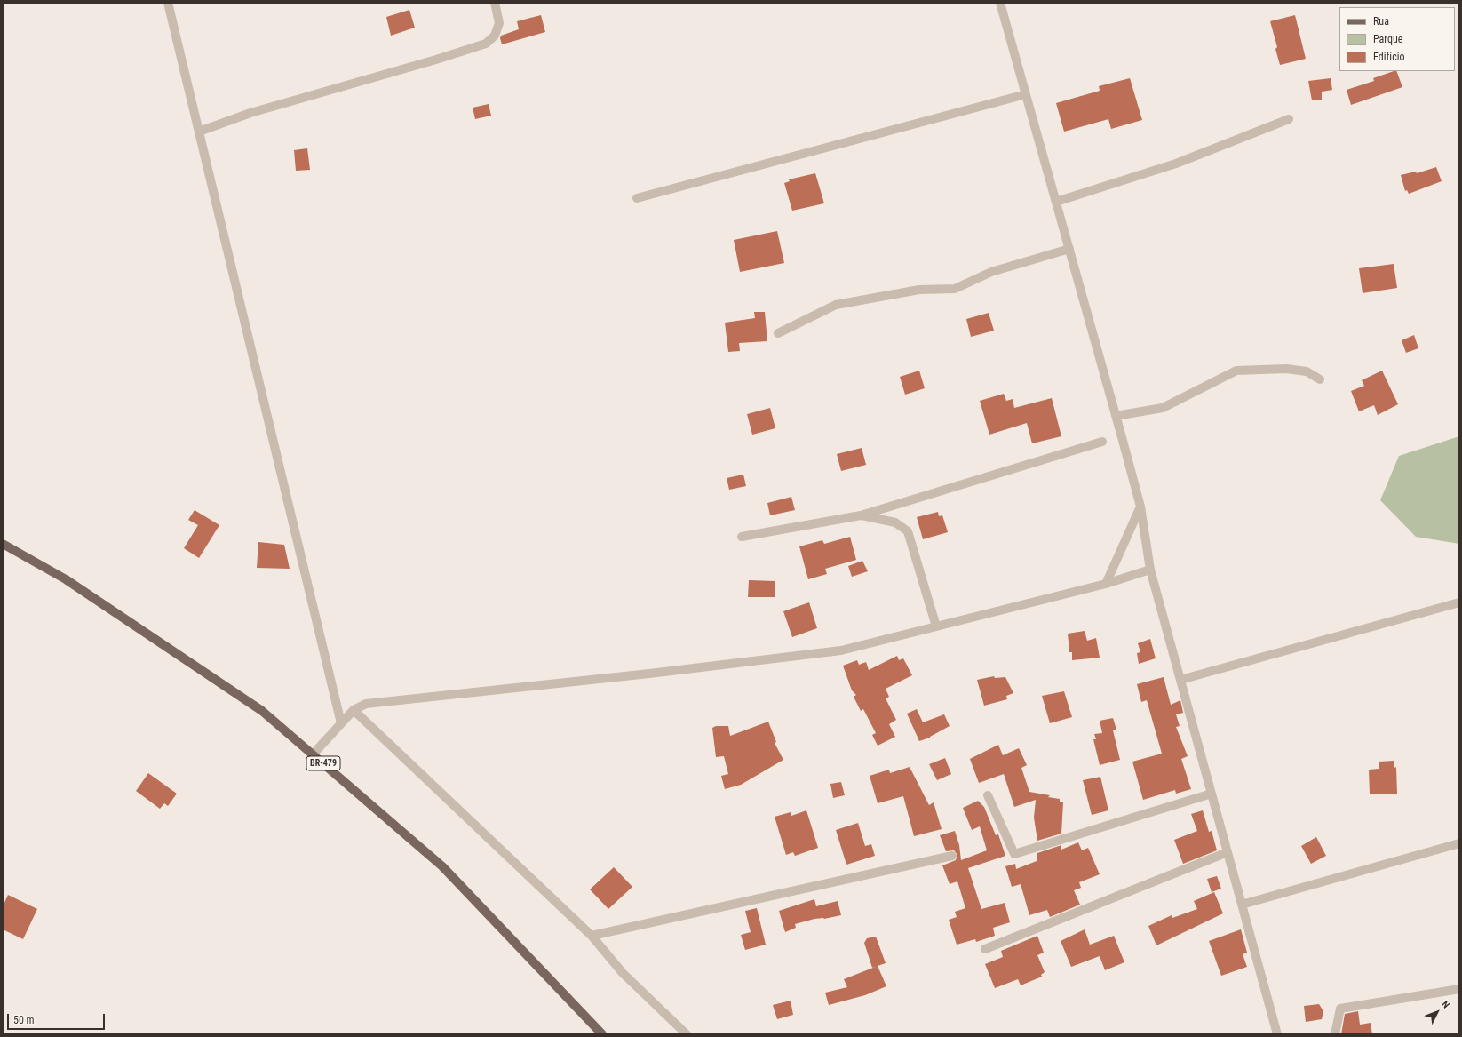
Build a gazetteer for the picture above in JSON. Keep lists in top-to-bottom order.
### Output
{
  "streets": {
    "main road": ["BR-479"]
  },
  "legend": ["Rua", "Parque", "Edifício"],
  "scale_bar": "50 m",
  "north": "top right"
}
